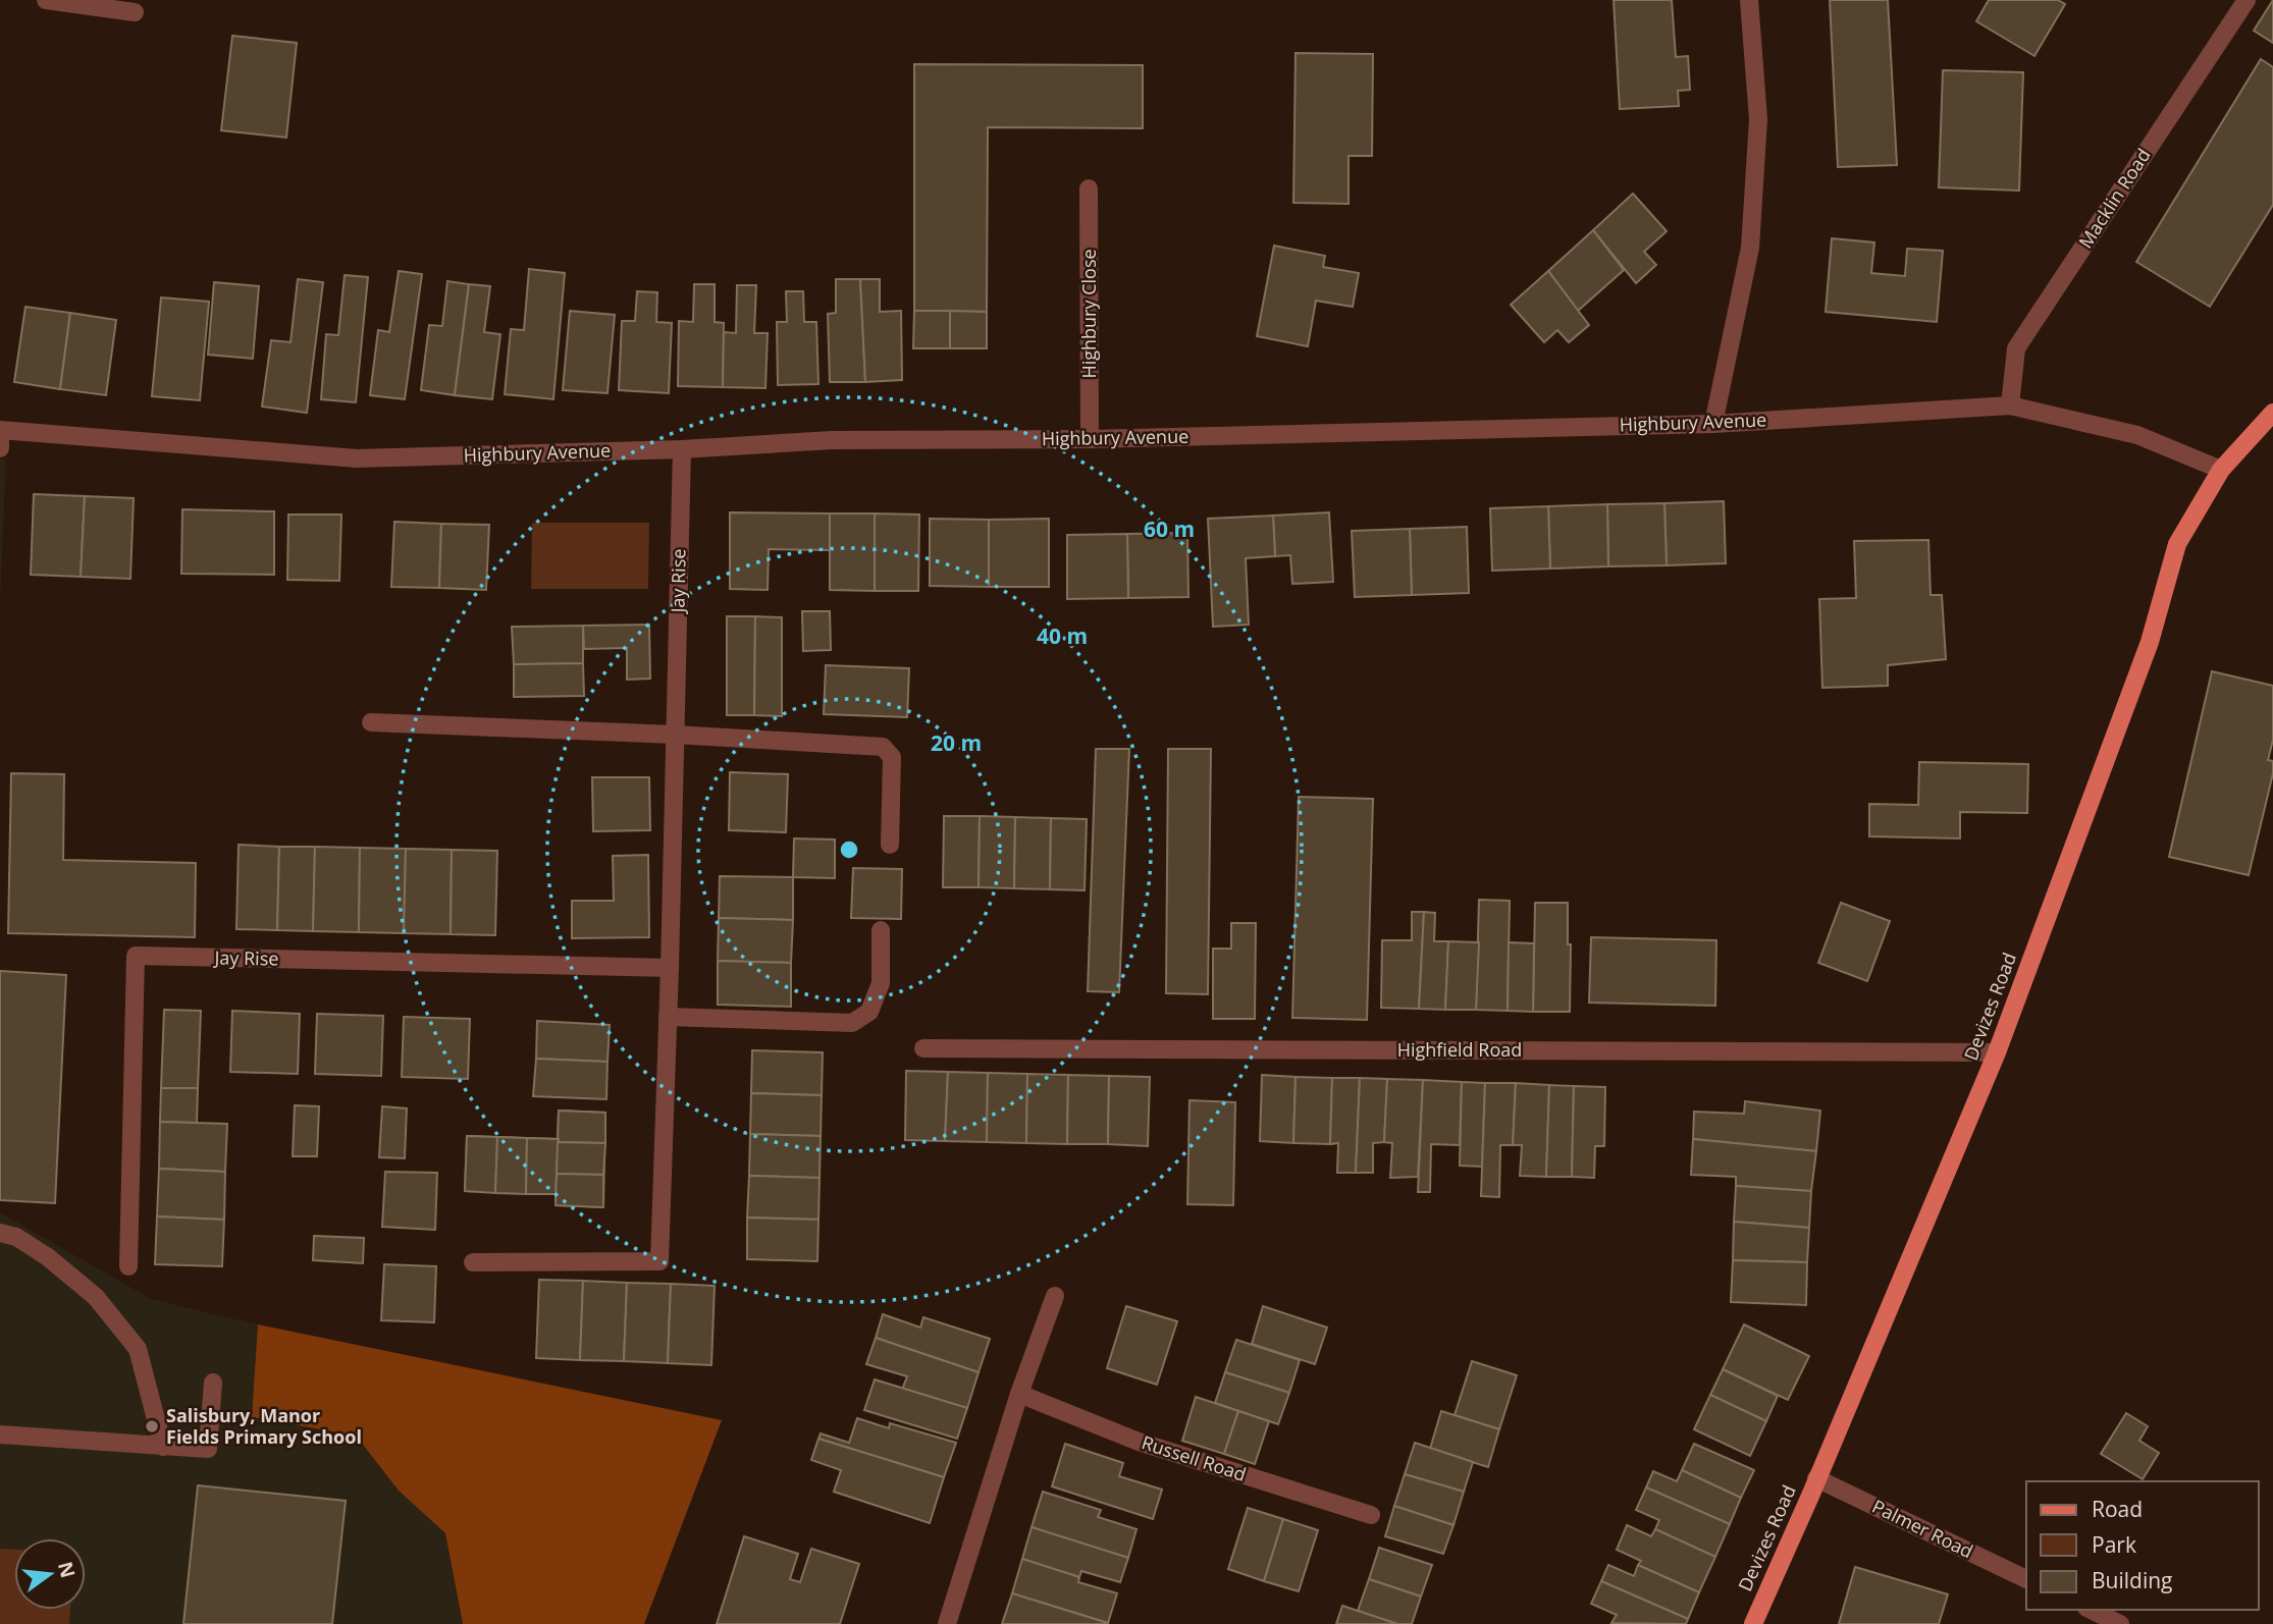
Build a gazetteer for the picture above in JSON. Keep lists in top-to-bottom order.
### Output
{
  "streets": {
    "main road": ["Devizes Road"],
    "street": [
      "Macklin Road",
      "Highbury Close",
      "Highbury Avenue",
      "Jay Rise",
      "Highfield Road",
      "Russell Road",
      "Palmer Road"
    ]
  },
  "crossings": [
    ["Macklin Road", "Highbury Avenue"],
    ["Highbury Close", "Highbury Avenue"],
    ["Highbury Avenue", "Jay Rise"],
    ["Highbury Avenue", "Devizes Road"],
    ["Devizes Road", "Highfield Road"],
    ["Devizes Road", "Palmer Road"]
  ],
  "places": ["Salisbury, Manor Fields Primary School"],
  "legend": ["Road", "Park", "Building"],
  "north": "right",
  "rings": ["60 m", "40 m", "20 m"]
}
